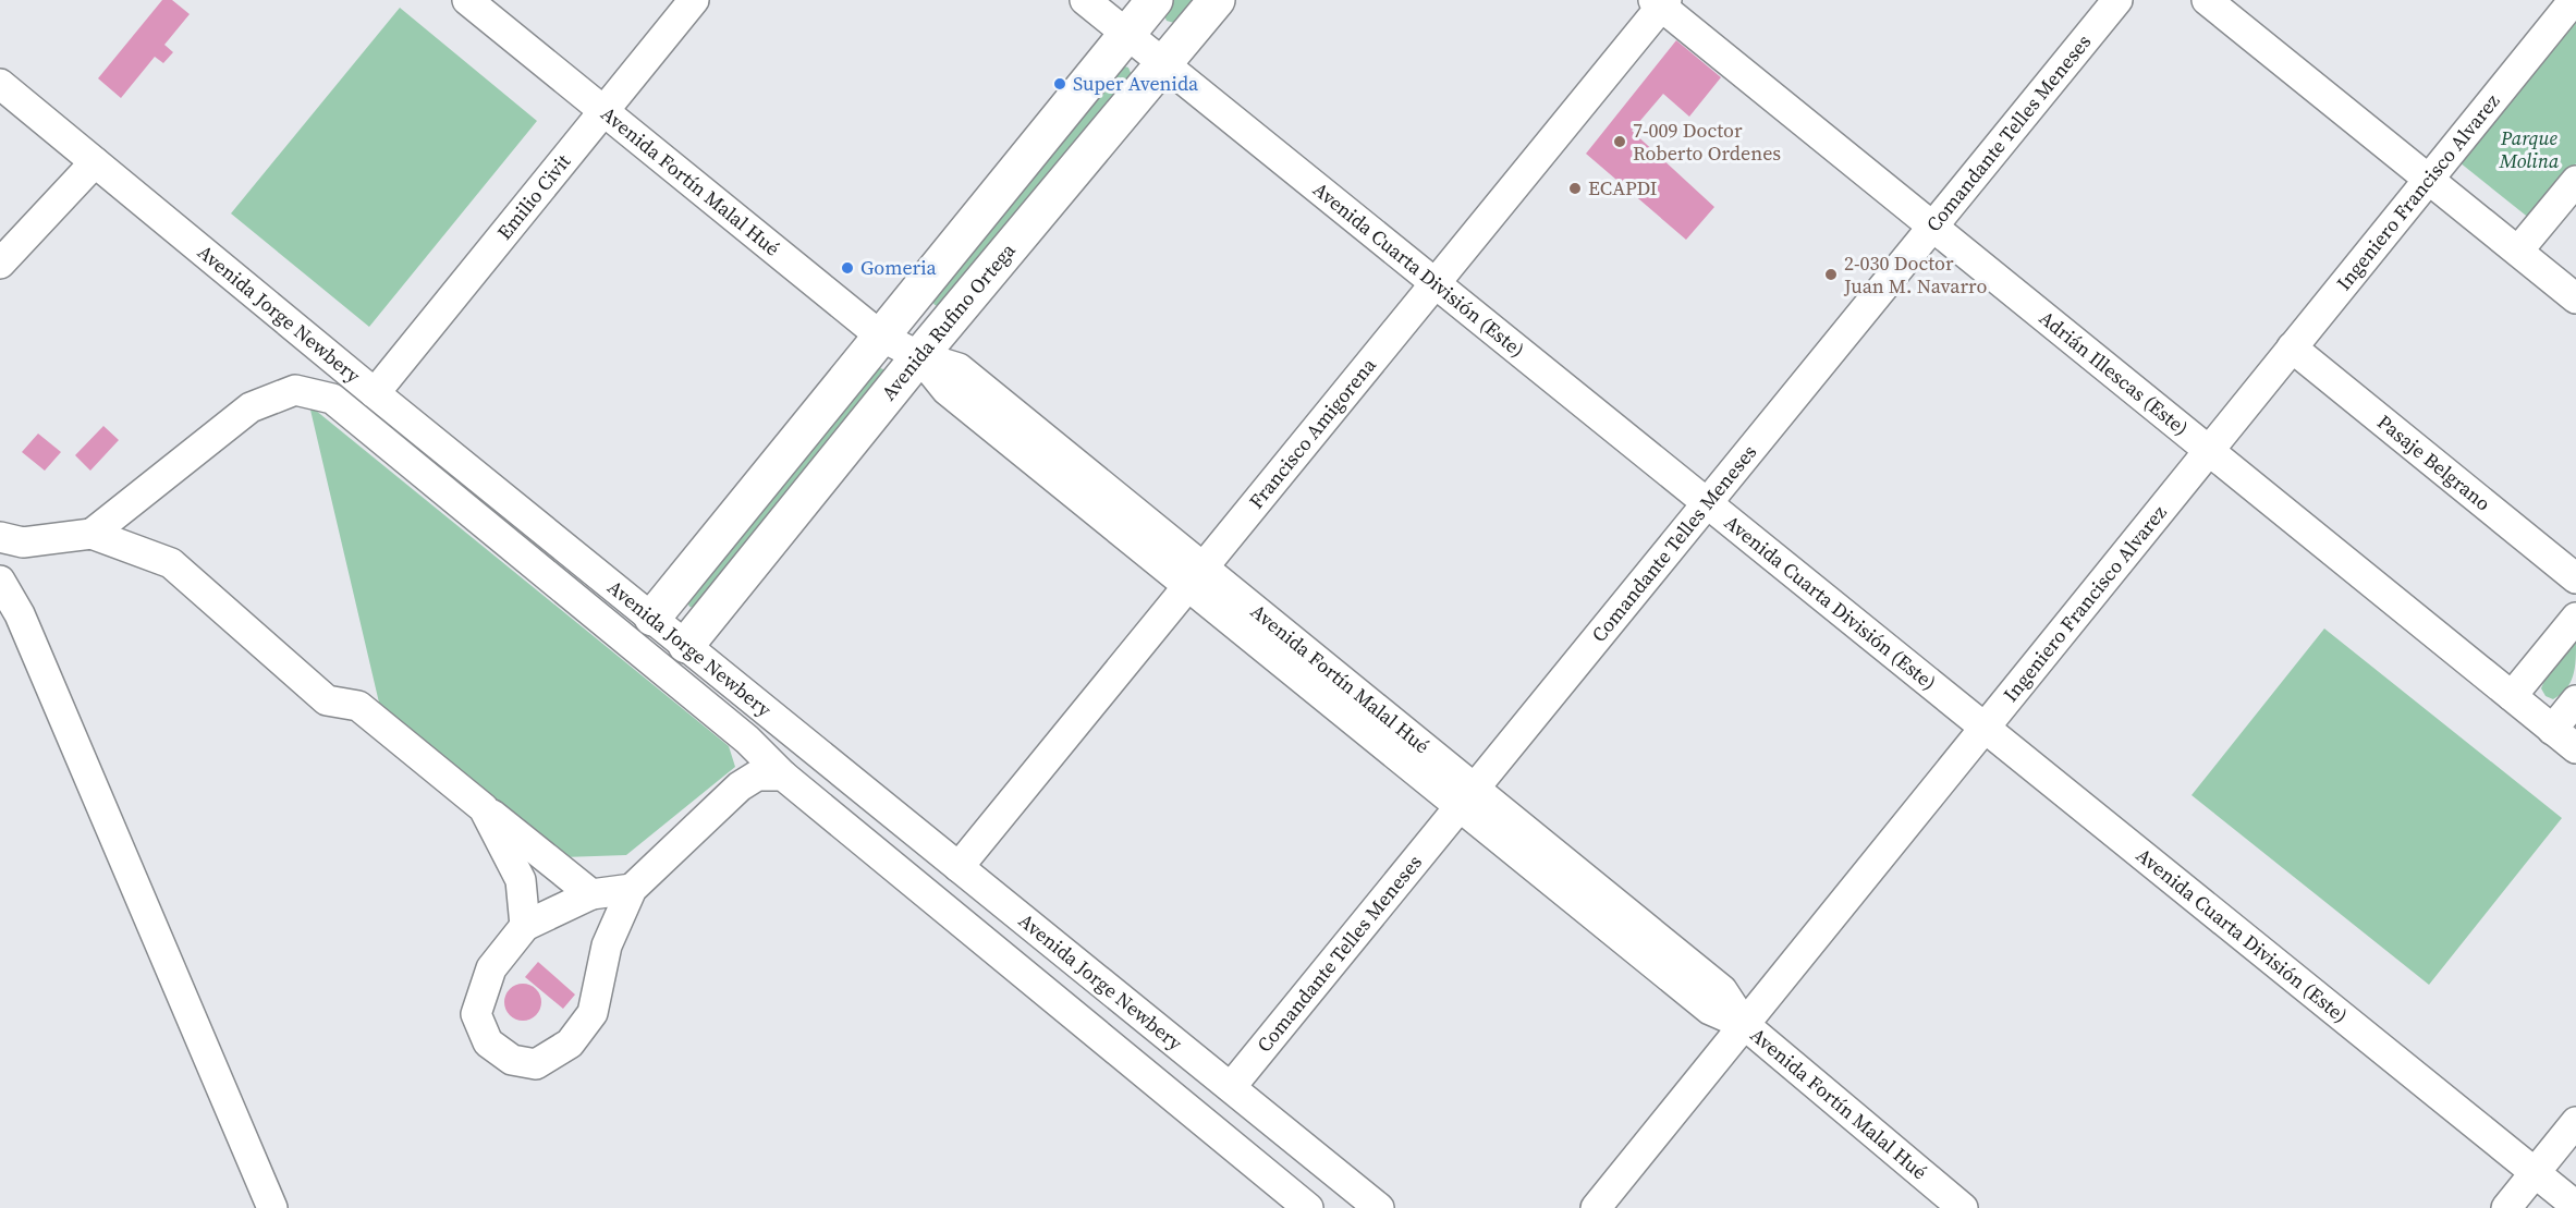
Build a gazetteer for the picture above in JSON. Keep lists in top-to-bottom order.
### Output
{
  "streets": {
    "main road": ["Avenida Rufino Ortega"],
    "street": [
      "Comandante Telles Meneses",
      "Avenida Fortín Malal Hué",
      "Ingeniero Francisco Alvarez",
      "Emilio Civit",
      "Avenida Cuarta División (Este)",
      "Avenida Jorge Newbery",
      "Adrián Illescas (Este)",
      "Francisco Amigorena",
      "Pasaje Belgrano"
    ]
  },
  "crossings": [
    ["Comandante Telles Meneses", "Avenida Fortín Malal Hué"],
    ["Comandante Telles Meneses", "Avenida Cuarta División (Este)"],
    ["Comandante Telles Meneses", "Avenida Jorge Newbery"],
    ["Comandante Telles Meneses", "Adrián Illescas (Este)"],
    ["Avenida Fortín Malal Hué", "Ingeniero Francisco Alvarez"],
    ["Avenida Fortín Malal Hué", "Emilio Civit"],
    ["Avenida Fortín Malal Hué", "Avenida Rufino Ortega"],
    ["Avenida Fortín Malal Hué", "Francisco Amigorena"],
    ["Ingeniero Francisco Alvarez", "Avenida Cuarta División (Este)"],
    ["Ingeniero Francisco Alvarez", "Adrián Illescas (Este)"],
    ["Ingeniero Francisco Alvarez", "Pasaje Belgrano"],
    ["Emilio Civit", "Avenida Jorge Newbery"],
    ["Avenida Cuarta División (Este)", "Avenida Rufino Ortega"],
    ["Avenida Cuarta División (Este)", "Francisco Amigorena"],
    ["Avenida Jorge Newbery", "Avenida Rufino Ortega"],
    ["Avenida Jorge Newbery", "Francisco Amigorena"],
    ["Adrián Illescas (Este)", "Francisco Amigorena"]
  ],
  "parks": ["Parque Molina"],
  "places": [
    "Super Avenida",
    "7-009 Doctor Roberto Ordenes",
    "ECAPDI",
    "Gomeria",
    "2-030 Doctor Juan M. Navarro"
  ]
}
